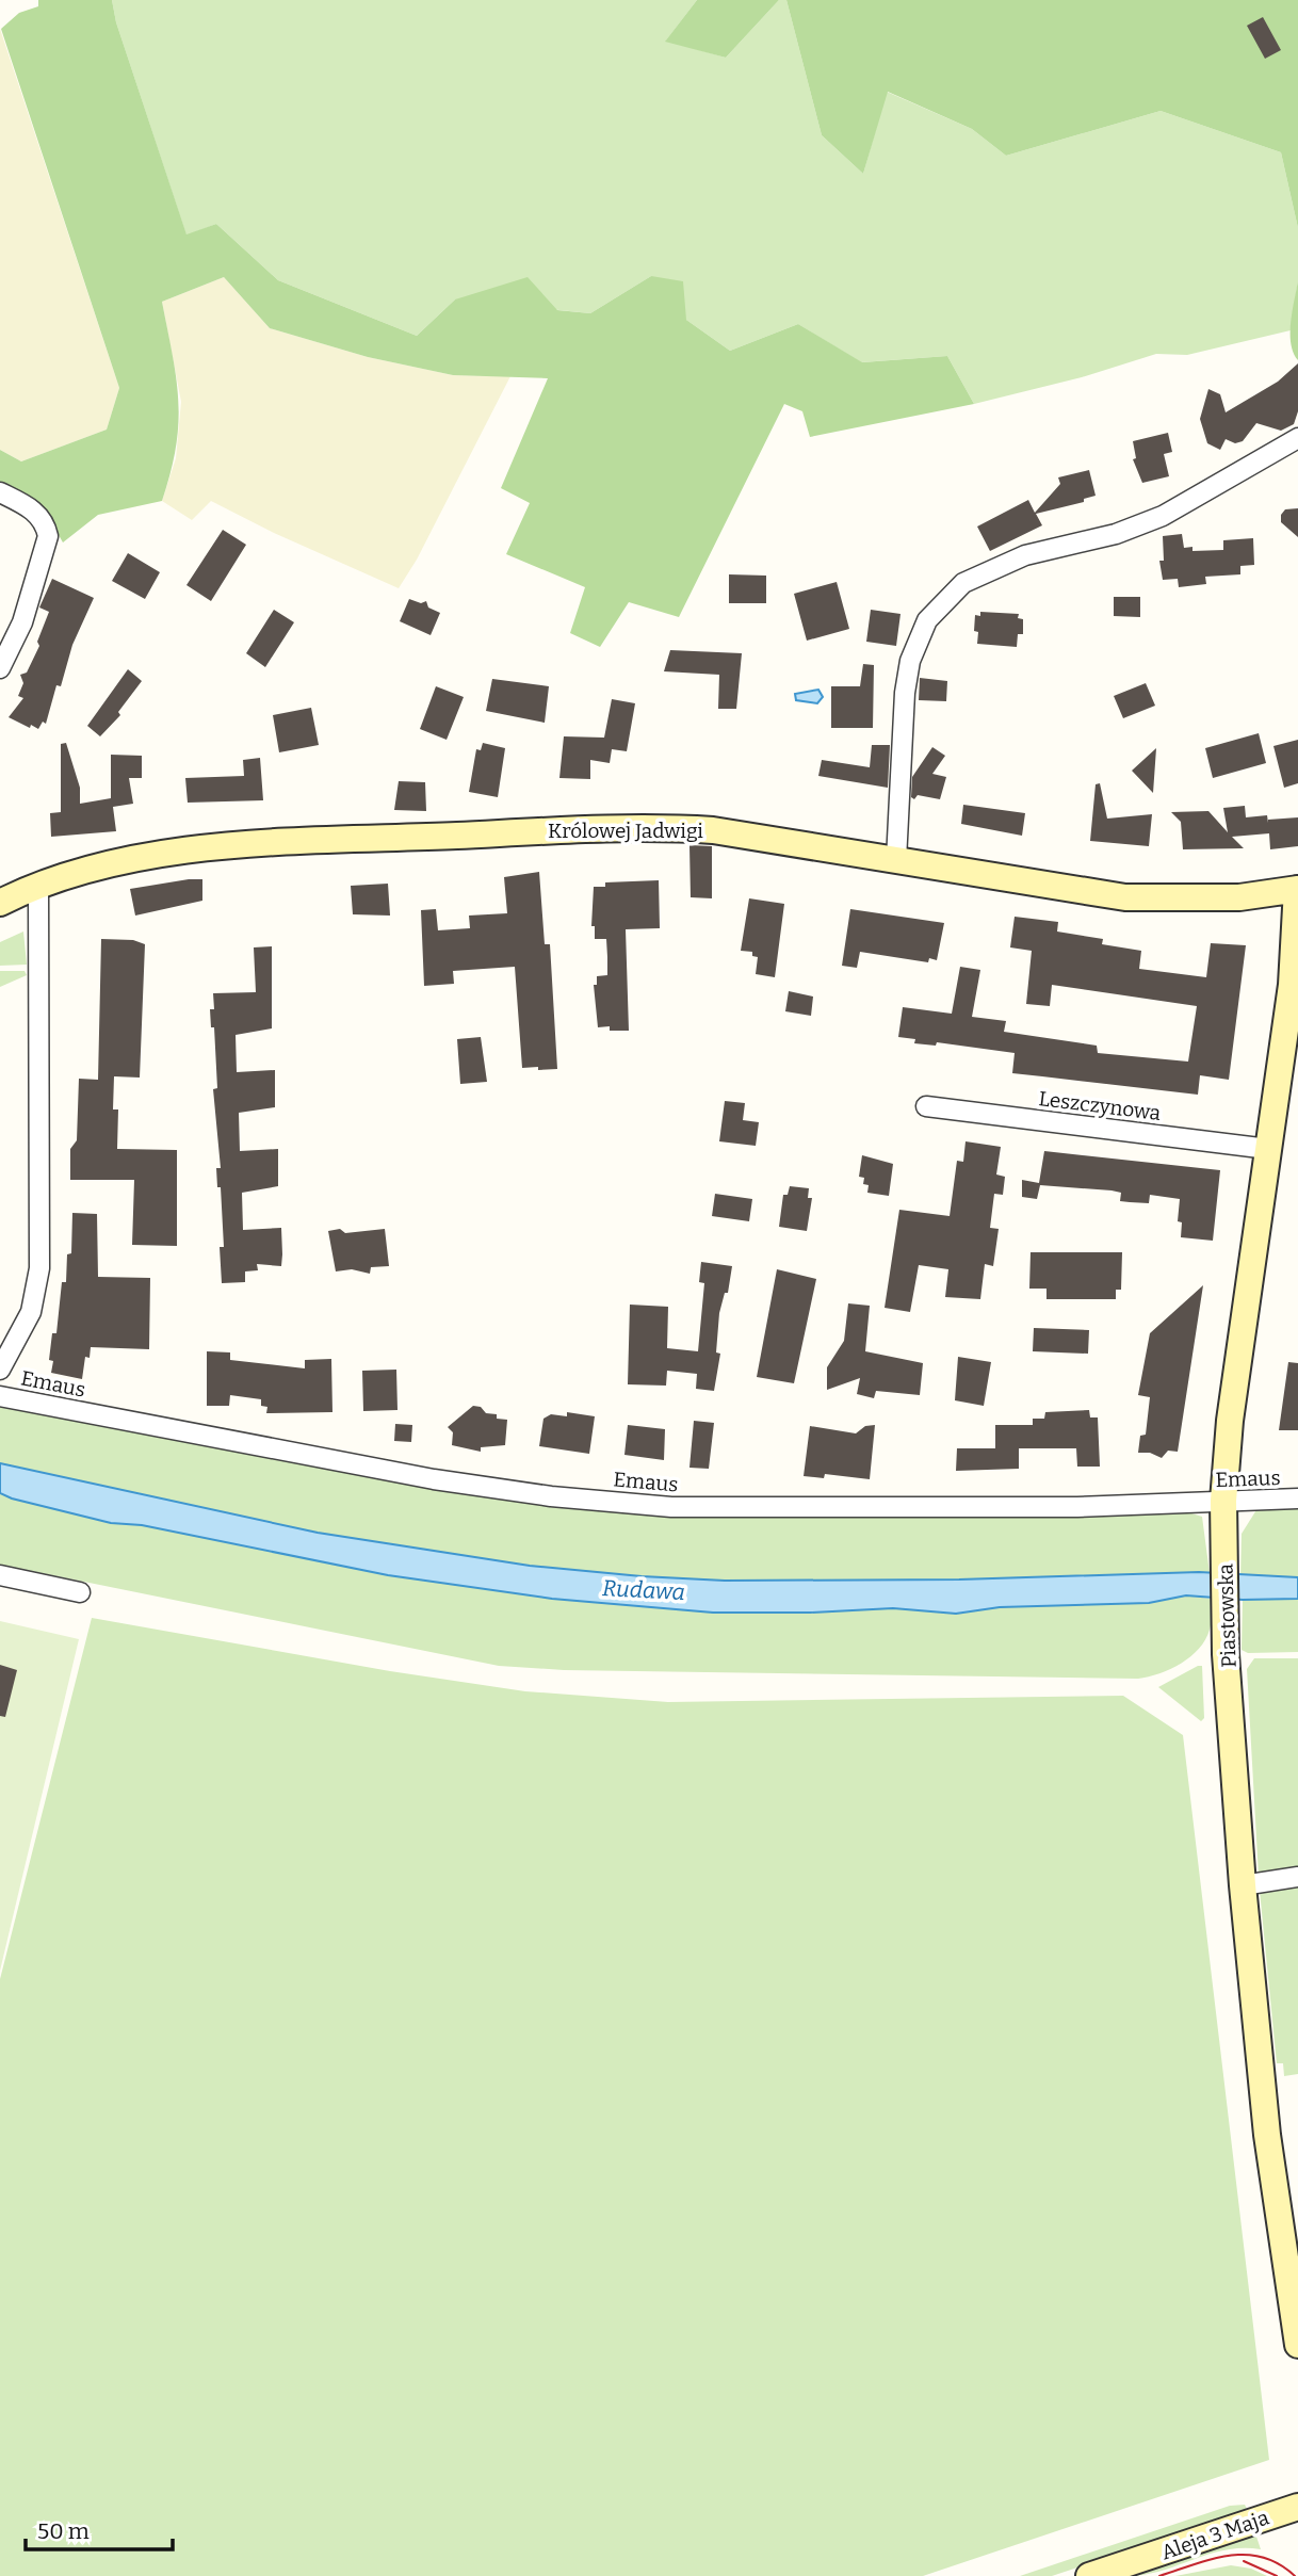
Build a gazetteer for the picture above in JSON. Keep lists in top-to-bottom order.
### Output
{
  "streets": {
    "street": [
      "Królowej Jadwigi",
      "Leszczynowa",
      "Emaus",
      "Piastowska",
      "Aleja 3 Maja"
    ]
  },
  "crossings": [
    ["Królowej Jadwigi", "Piastowska"],
    ["Leszczynowa", "Piastowska"],
    ["Emaus", "Piastowska"]
  ],
  "water": ["Rudawa"],
  "scale_bar": "50 m"
}
